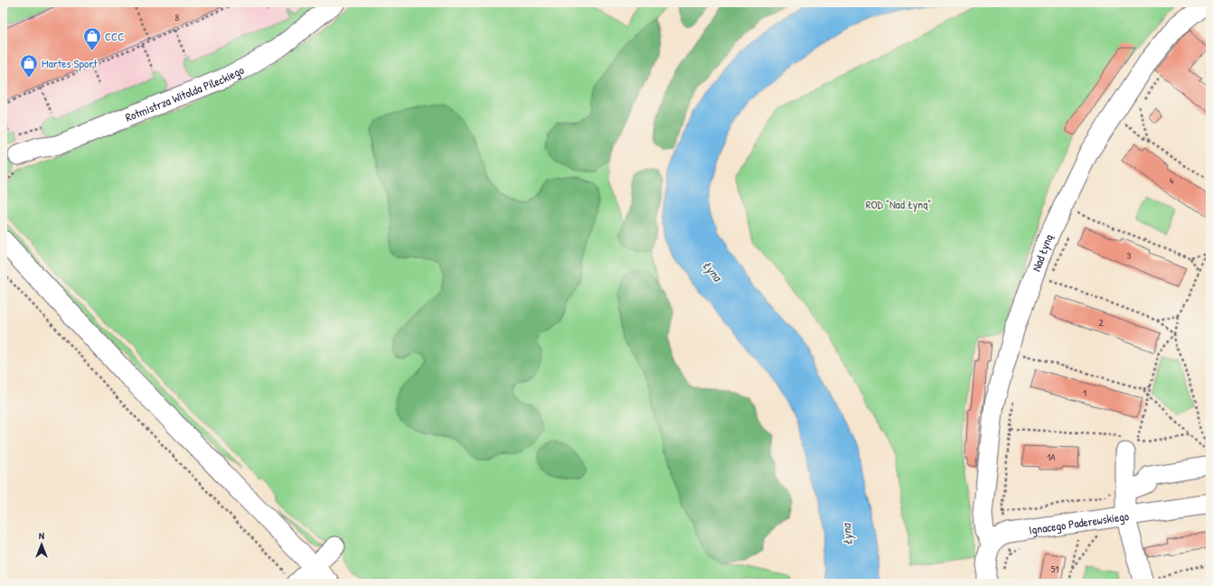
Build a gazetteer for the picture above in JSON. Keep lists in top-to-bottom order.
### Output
{
  "streets": {
    "street": ["Rotmistrza Witolda Pileckiego", "Nad Łyną", "Ignacego Paderewskiego"]
  },
  "crossings": [
    ["Nad Łyną", "Ignacego Paderewskiego"]
  ],
  "water": ["Łyna"],
  "parks": ["ROD \"Nad Łyną\""],
  "places": {
    "shop": ["CCC", "Martes Sport"]
  },
  "house_numbers": [
    "8",
    "4",
    "3",
    "2",
    "1",
    "1A",
    "51"
  ],
  "north": "top"
}
